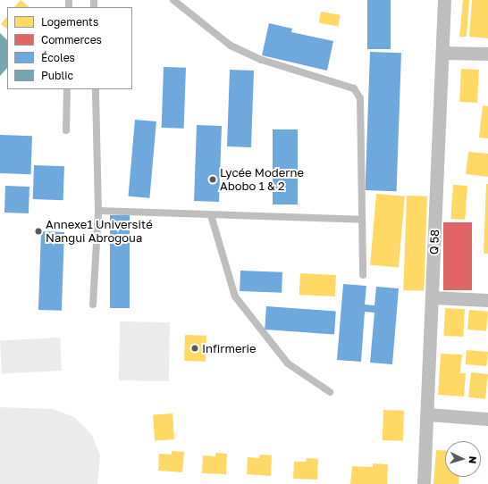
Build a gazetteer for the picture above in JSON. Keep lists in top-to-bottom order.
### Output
{
  "streets": {
    "street": ["Q 58"]
  },
  "places": ["Lycée Moderne Abobo 1 & 2", "Annexe1 Université Nangui Abrogoua", "Infirmerie"],
  "legend": [
    "Logements",
    "Commerces",
    "Écoles",
    "Public"
  ],
  "north": "right"
}
